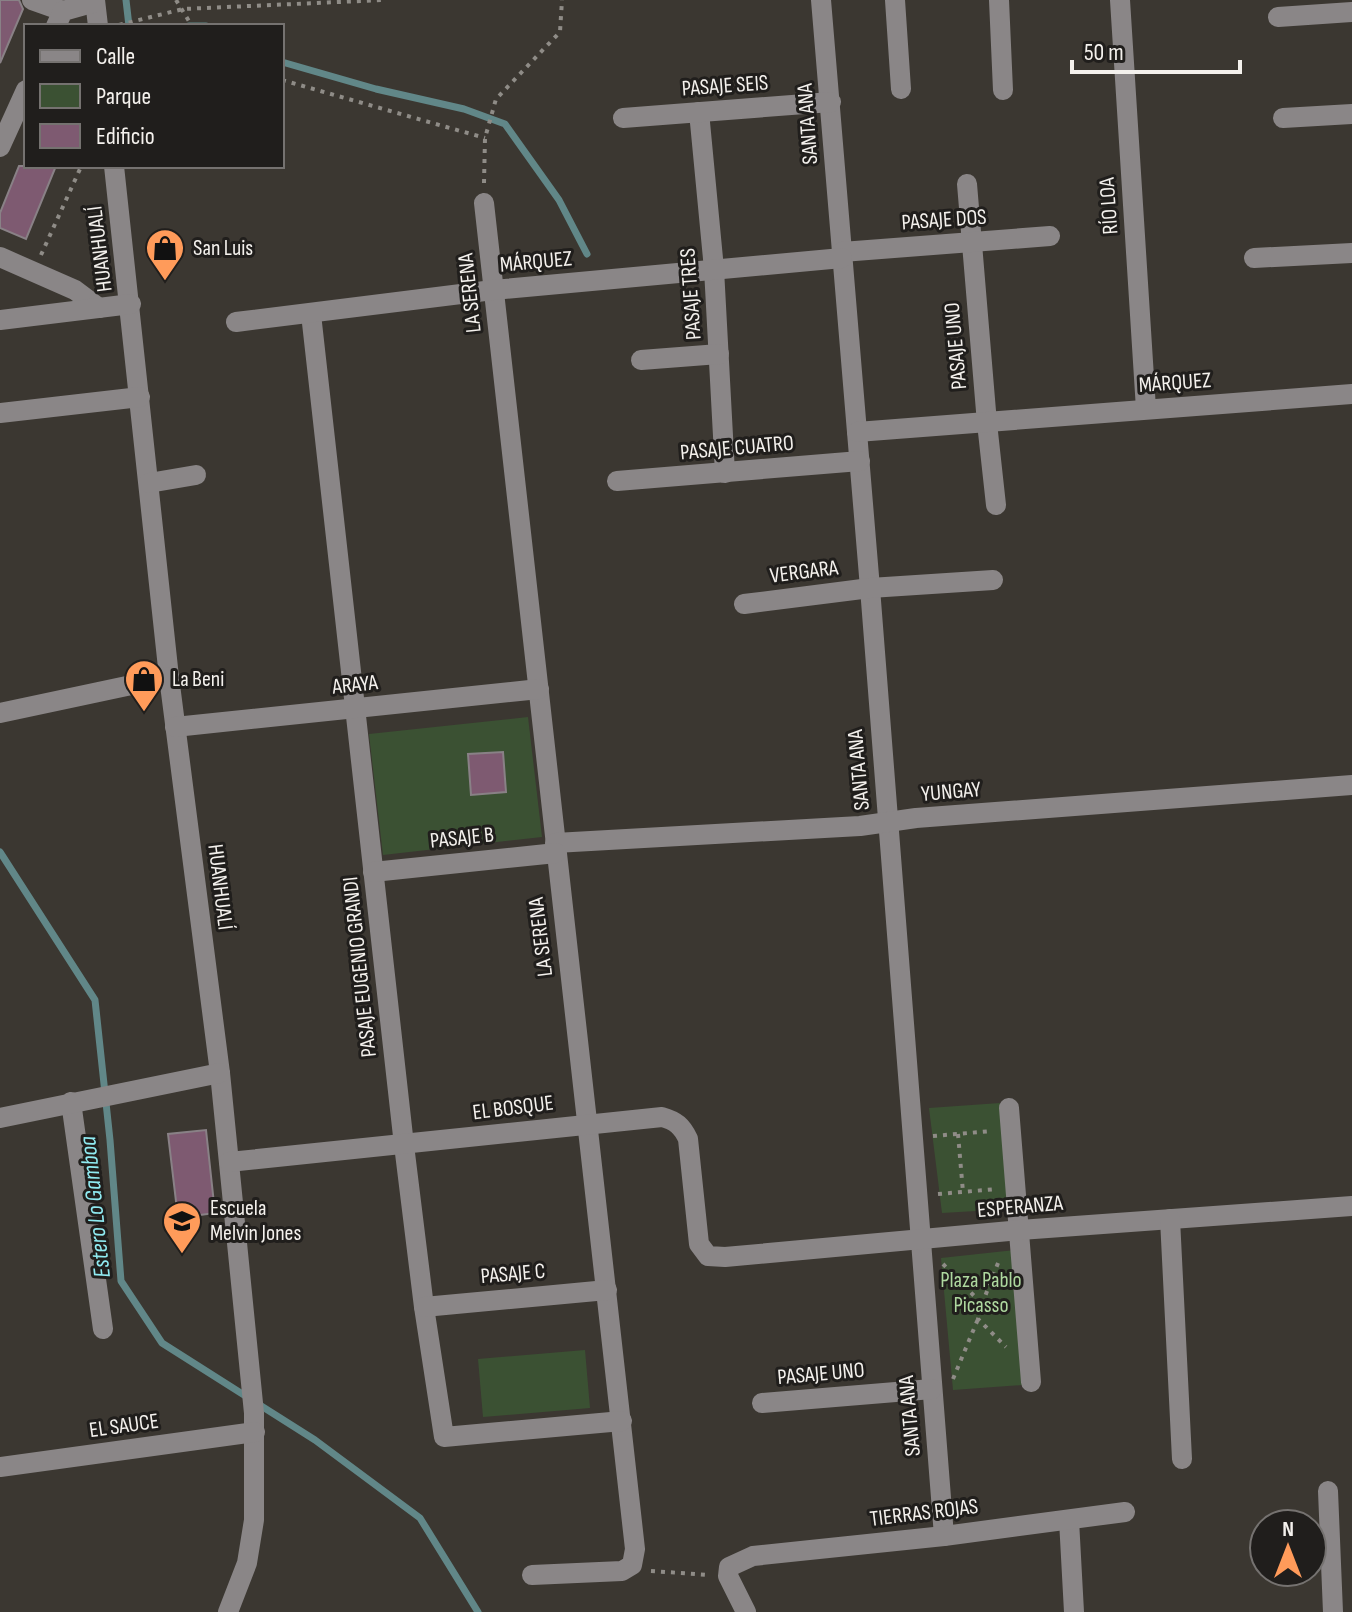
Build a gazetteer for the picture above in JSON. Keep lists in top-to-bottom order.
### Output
{
  "streets": {
    "street": [
      "PASAJE SEIS",
      "SANTA ANA",
      "RÍO LOA",
      "PASAJE DOS",
      "HUANHUALÍ",
      "MÁRQUEZ",
      "LA SERENA",
      "PASAJE TRES",
      "PASAJE UNO",
      "PASAJE CUATRO",
      "VERGARA",
      "ARAYA",
      "YUNGAY",
      "PASAJE B",
      "PASAJE EUGENIO GRANDI",
      "EL BOSQUE",
      "ESPERANZA",
      "PASAJE C",
      "EL SAUCE",
      "TIERRAS ROJAS"
    ]
  },
  "crossings": [
    ["PASAJE SEIS", "SANTA ANA"],
    ["PASAJE SEIS", "PASAJE TRES"],
    ["SANTA ANA", "PASAJE DOS"],
    ["SANTA ANA", "MÁRQUEZ"],
    ["SANTA ANA", "PASAJE UNO"],
    ["SANTA ANA", "PASAJE CUATRO"],
    ["SANTA ANA", "VERGARA"],
    ["SANTA ANA", "YUNGAY"],
    ["SANTA ANA", "ESPERANZA"],
    ["SANTA ANA", "TIERRAS ROJAS"],
    ["RÍO LOA", "MÁRQUEZ"],
    ["PASAJE DOS", "MÁRQUEZ"],
    ["PASAJE DOS", "PASAJE UNO"],
    ["HUANHUALÍ", "ARAYA"],
    ["HUANHUALÍ", "EL BOSQUE"],
    ["HUANHUALÍ", "EL SAUCE"],
    ["MÁRQUEZ", "LA SERENA"],
    ["MÁRQUEZ", "PASAJE TRES"],
    ["MÁRQUEZ", "PASAJE UNO"],
    ["MÁRQUEZ", "PASAJE EUGENIO GRANDI"],
    ["LA SERENA", "ARAYA"],
    ["LA SERENA", "YUNGAY"],
    ["LA SERENA", "PASAJE B"],
    ["LA SERENA", "PASAJE EUGENIO GRANDI"],
    ["LA SERENA", "EL BOSQUE"],
    ["LA SERENA", "PASAJE C"],
    ["PASAJE TRES", "PASAJE CUATRO"],
    ["ARAYA", "PASAJE EUGENIO GRANDI"],
    ["YUNGAY", "PASAJE B"],
    ["PASAJE B", "PASAJE EUGENIO GRANDI"],
    ["PASAJE EUGENIO GRANDI", "EL BOSQUE"],
    ["PASAJE EUGENIO GRANDI", "PASAJE C"],
    ["EL BOSQUE", "ESPERANZA"]
  ],
  "water": ["Estero Lo Gamboa"],
  "parks": ["Plaza Pablo Picasso"],
  "places": {
    "shop": ["San Luis", "La Beni"],
    "school or university": ["Escuela Melvin Jones"]
  },
  "legend": ["Calle", "Parque", "Edificio"],
  "scale_bar": "50 m",
  "north": "top"
}
